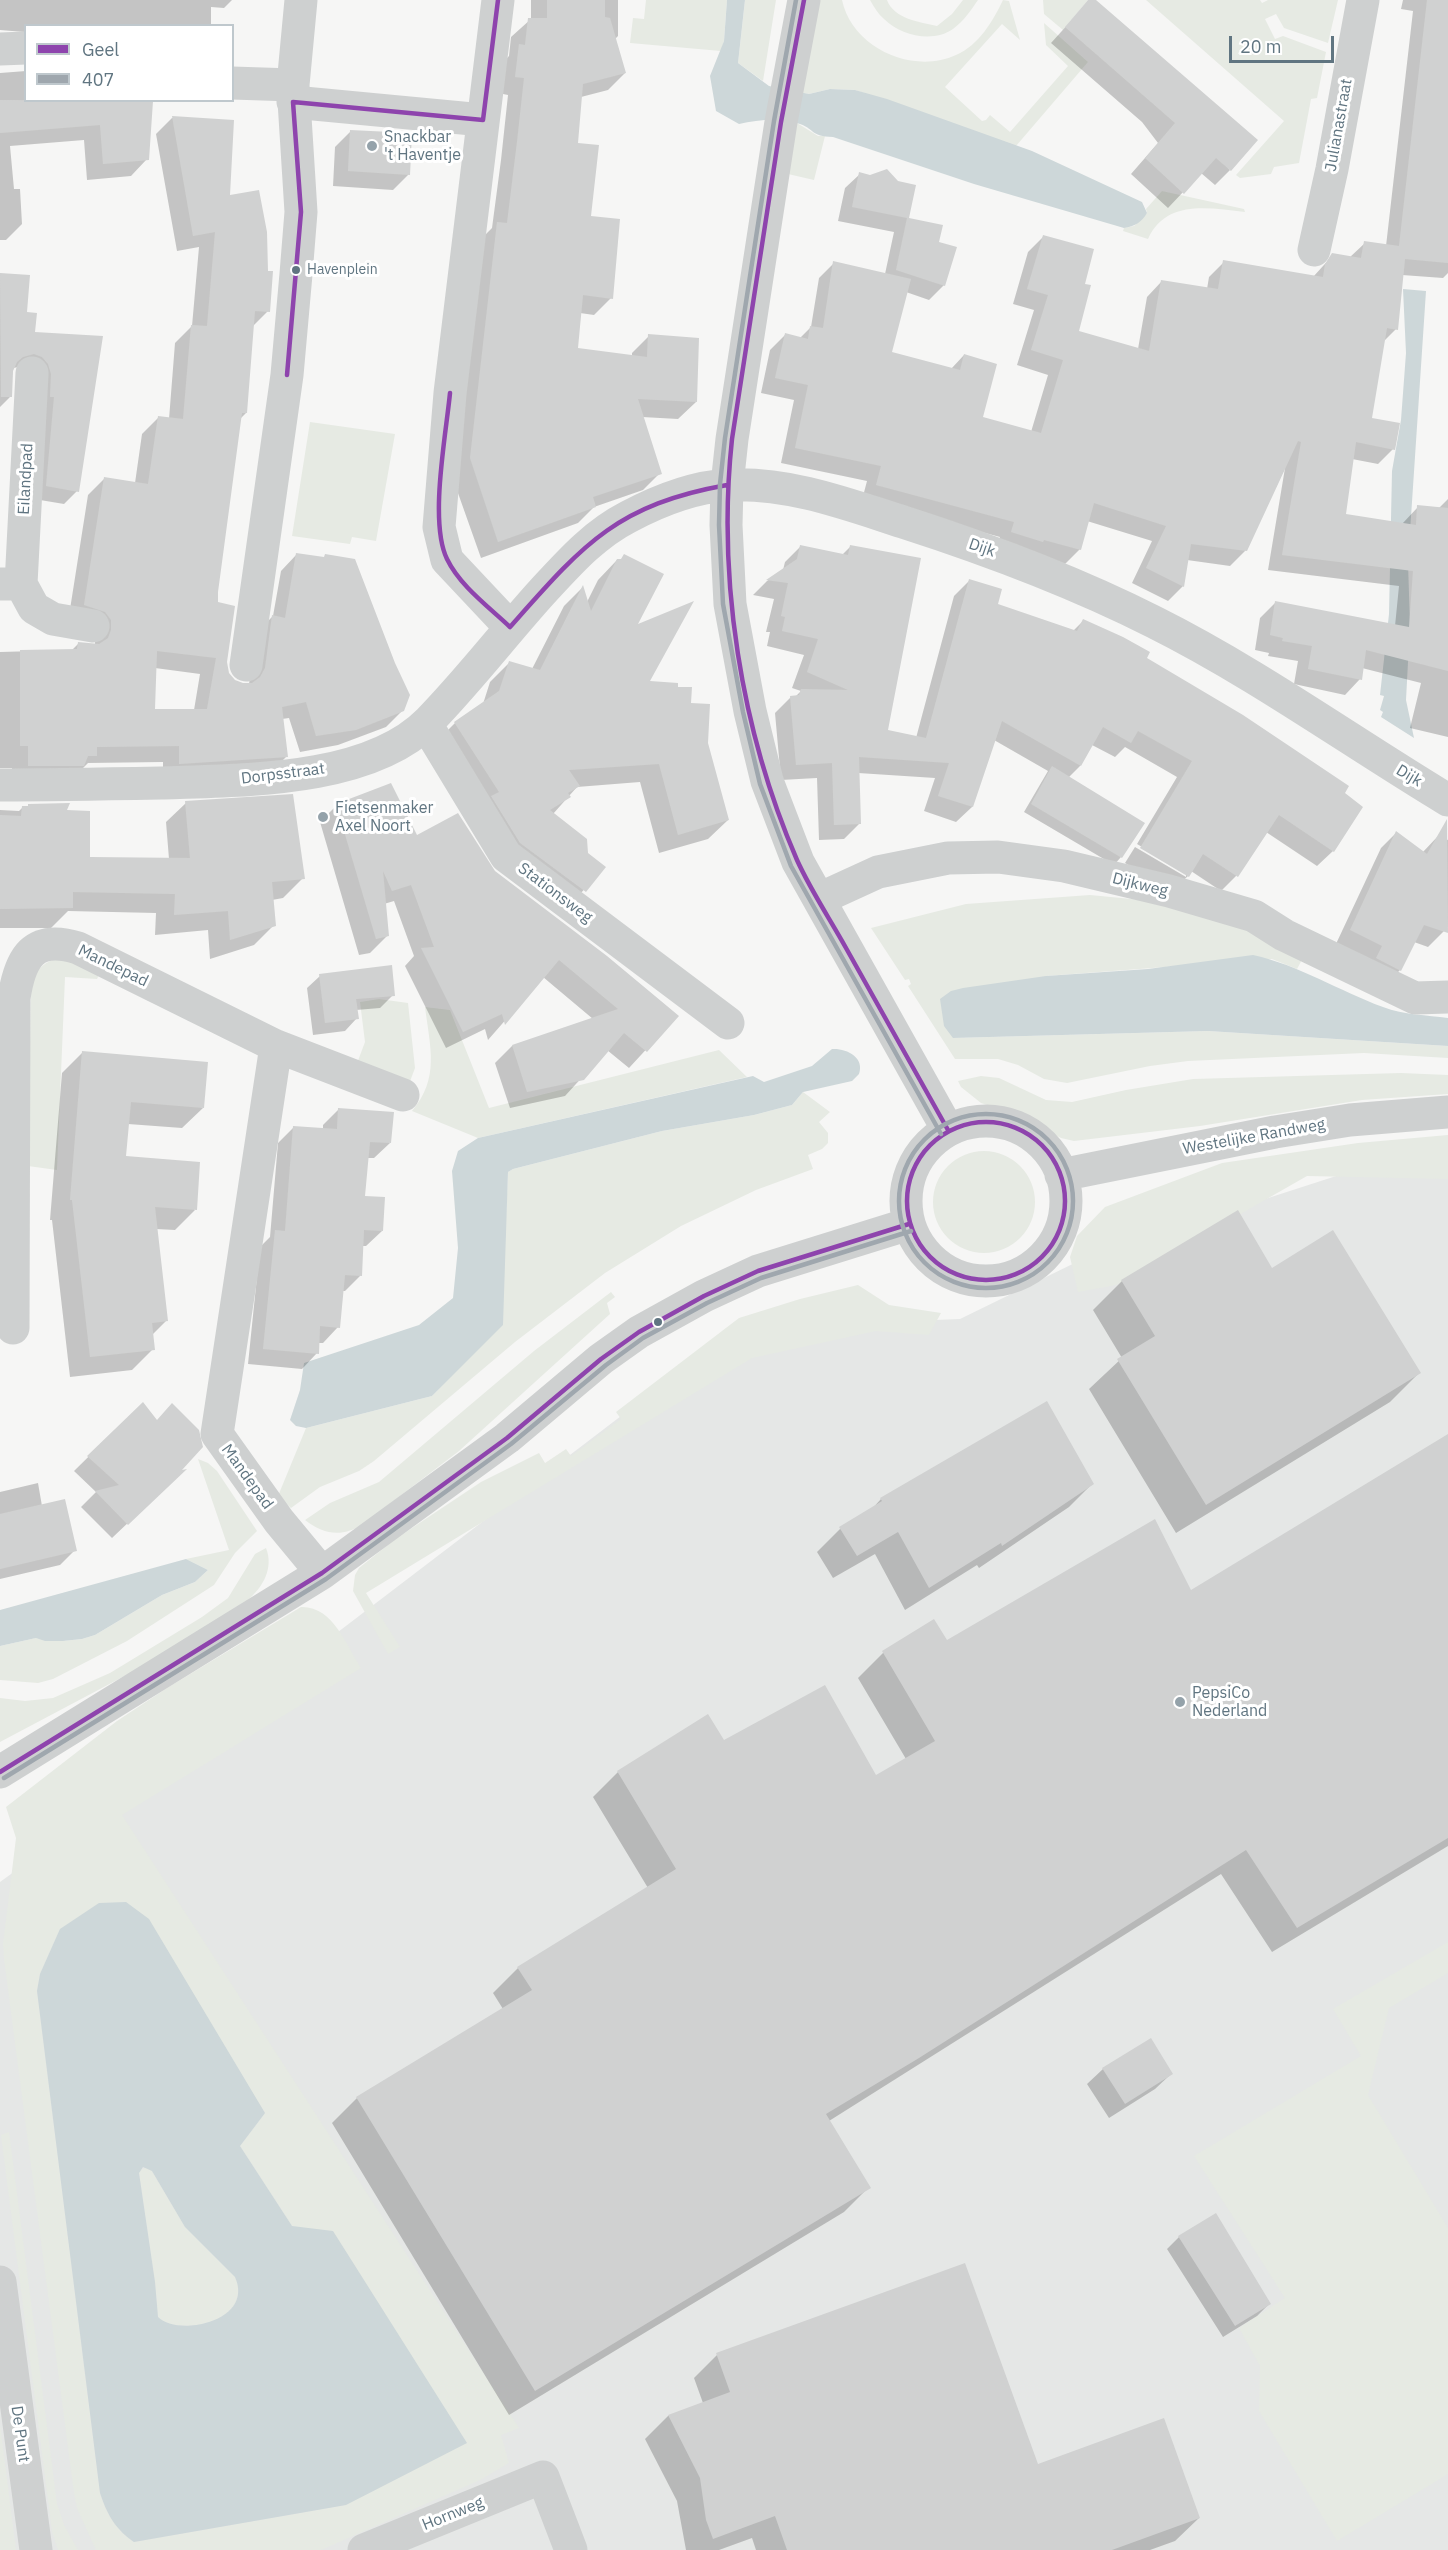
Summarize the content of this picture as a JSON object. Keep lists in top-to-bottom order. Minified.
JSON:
{"streets":{"street":["Julianastraat","Eilandpad","Dijk","Dorpsstraat","Dijkweg","Stationsweg","Mandepad","Westelijke Randweg","De Punt","Hornweg"]},"crossings":[["Dijk","Dorpsstraat"],["Dorpsstraat","Stationsweg"]],"places":["Snackbar 't Haventje","Havenplein","Fietsenmaker Axel Noort","PepsiCo Nederland"],"lines":["transit line Geel","transit line 407"],"legend":["Geel","407"],"scale_bar":"20 m"}
